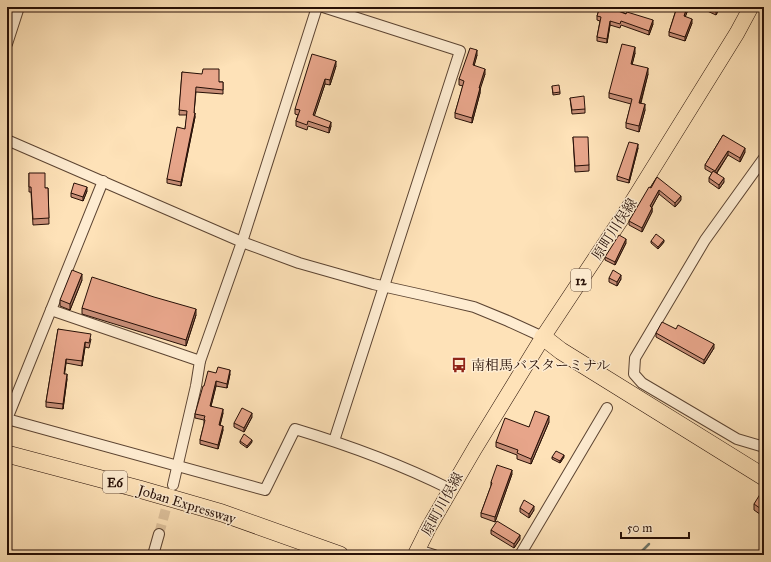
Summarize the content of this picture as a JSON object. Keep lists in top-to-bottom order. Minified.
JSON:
{"streets":{"highway":["E6","Joban Expressway"],"main road":["原町川俣線","12"]},"places":{"bus stop":["南相馬バスターミナル"]},"scale_bar":"50 m"}
